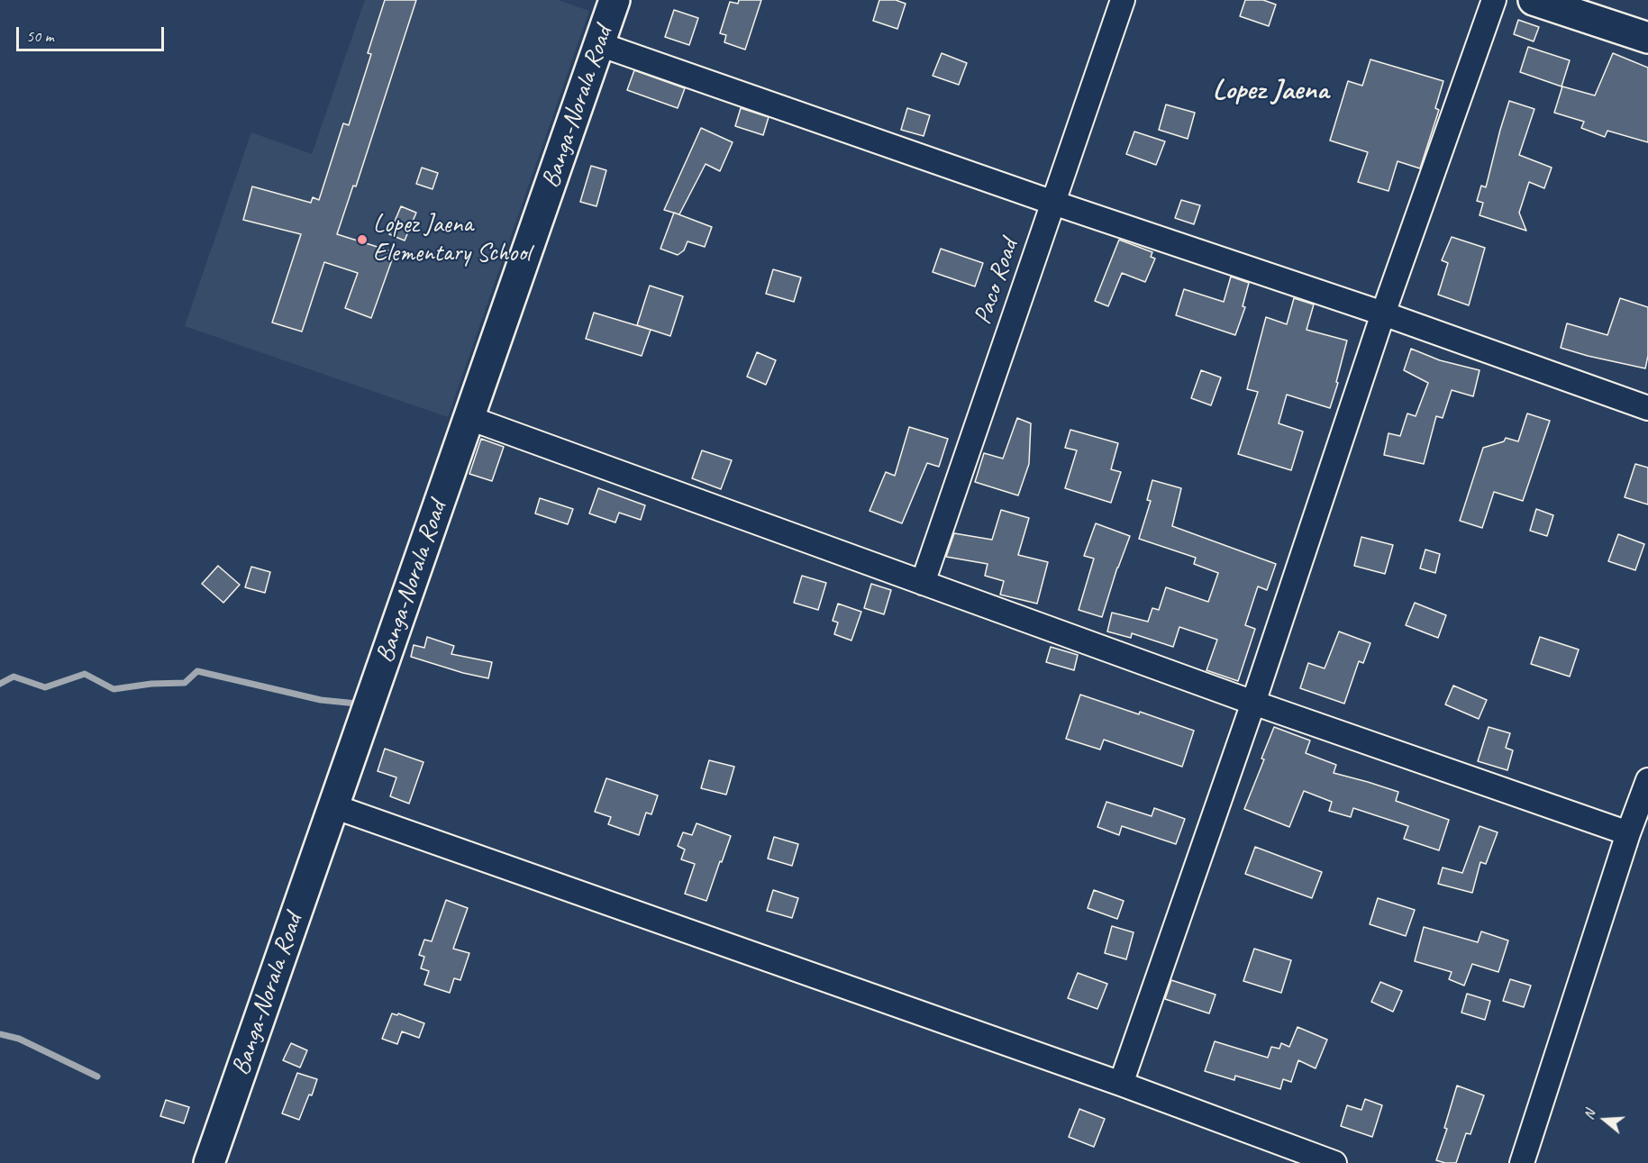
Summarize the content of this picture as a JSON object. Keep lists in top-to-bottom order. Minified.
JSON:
{"streets":{"main road":["Banga-Norala Road"],"street":["Paco Road"]},"districts":["Lopez Jaena"],"places":["Lopez Jaena Elementary School"],"scale_bar":"50 m","north":"left"}
